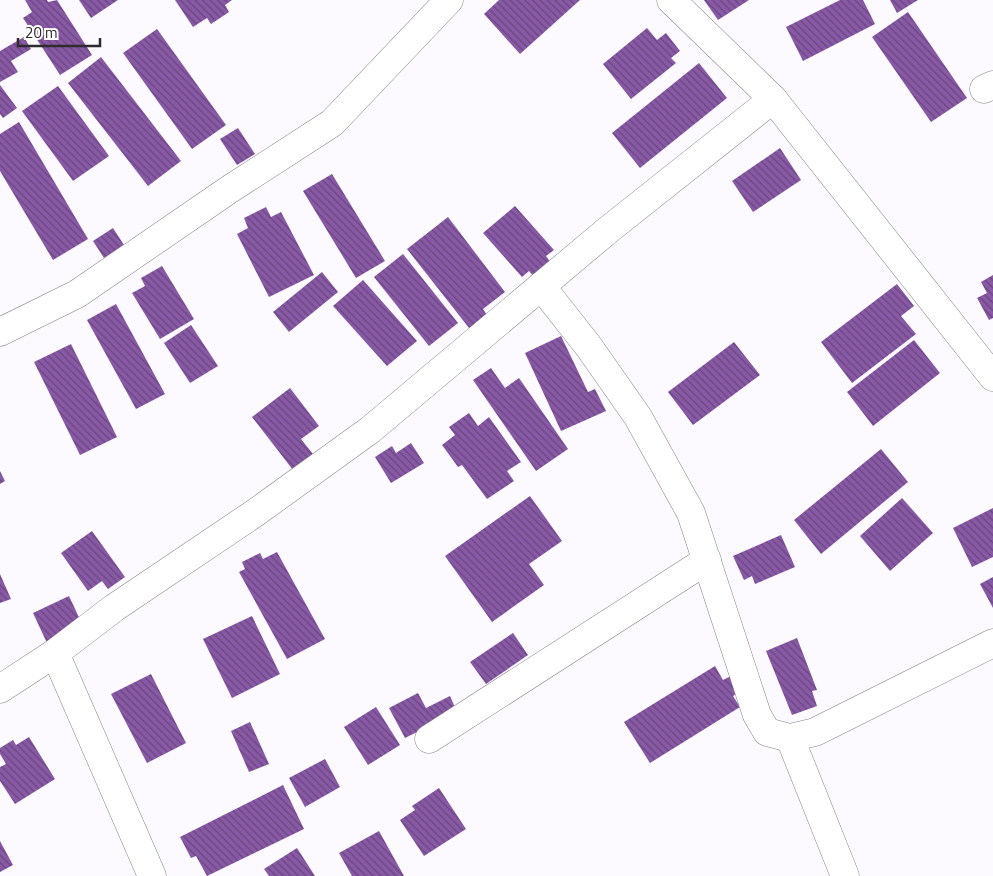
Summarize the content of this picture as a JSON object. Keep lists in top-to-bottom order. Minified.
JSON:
{"scale_bar":"20 m"}
